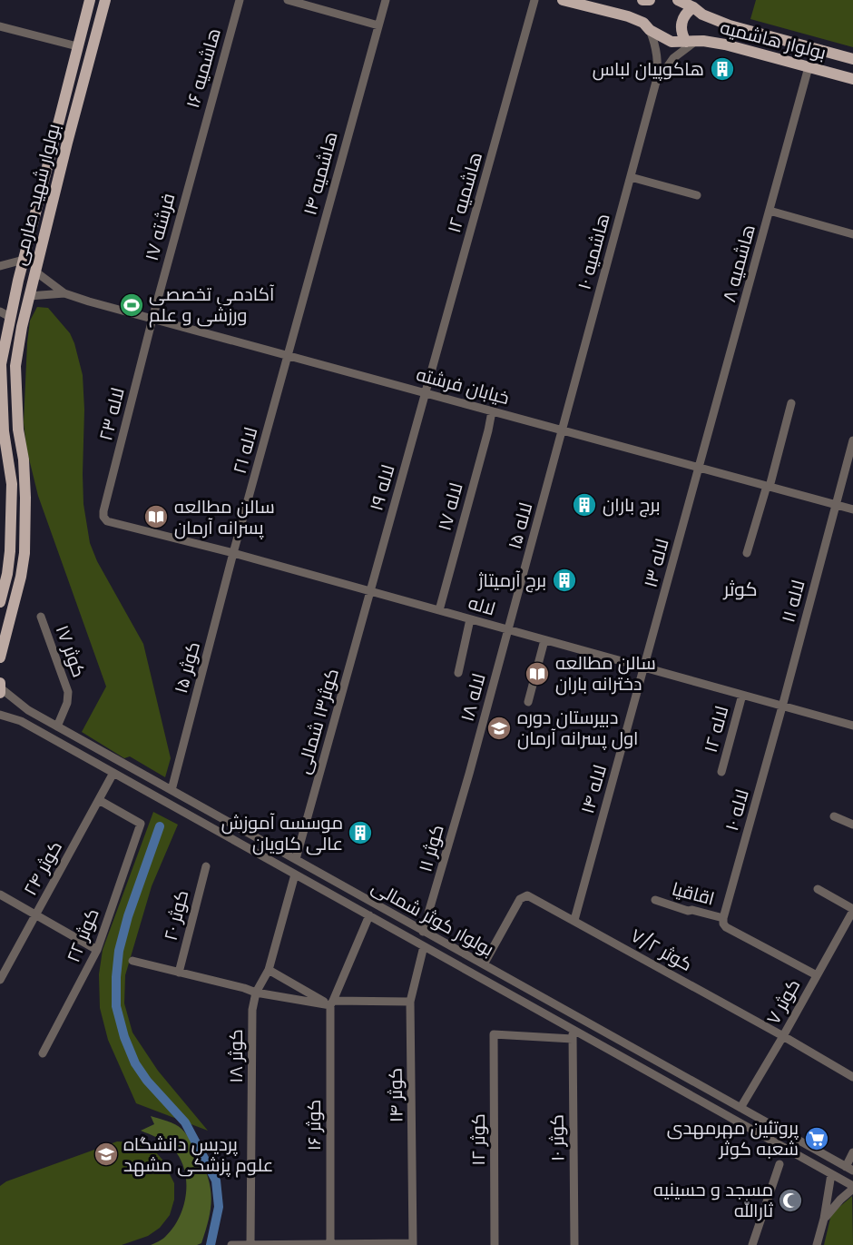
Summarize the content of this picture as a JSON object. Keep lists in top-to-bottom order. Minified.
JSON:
{"streets":{"main road":["بولوار هاشمیه","بولوار شهید صارمی"],"street":["هاشمیه ۱۶","هاشمیه ۱۴","هاشمیه ۱۲","فرشته ۱۷","هاشمیه ۱۰","هاشمیه ۸","خیابان فرشته","لاله ۲۳","لاله ۲۱","لاله ۱۹","لاله ۱۷","لاله ۱۵","لاله ۱۳","لاله ۱۱","لاله","کوثر ۱۷","کوثر ۱۵","لاله ۱۸","کوثر۱۳ شمالی","لاله ۱۲","لاله ۱۴","لاله ۱۰","کوثر ۱۱","کوثر ۲۴","اقاقیا","کوثر ۲۰","بولوار کوثر شمالی","کوثر ۲۲","کوثر ۷/۲","کوثر ۷","کوثر ۱۸","کوثر ۱۴","کوثر ۱۶","کوثر ۱۰","کوثر ۱۲"]},"crossings":[["بولوار هاشمیه","هاشمیه ۸"],["هاشمیه ۱۶","فرشته ۱۷"],["هاشمیه ۱۴","خیابان فرشته"],["هاشمیه ۱۴","لاله ۲۱"],["هاشمیه ۱۲","خیابان فرشته"],["هاشمیه ۱۲","لاله ۱۹"],["بولوار شهید صارمی","خیابان فرشته"],["فرشته ۱۷","خیابان فرشته"],["فرشته ۱۷","لاله ۲۳"],["هاشمیه ۱۰","خیابان فرشته"],["هاشمیه ۱۰","لاله ۱۵"],["هاشمیه ۸","خیابان فرشته"],["هاشمیه ۸","لاله ۱۳"],["خیابان فرشته","لاله ۲۳"],["خیابان فرشته","لاله ۲۱"],["خیابان فرشته","لاله ۱۹"],["خیابان فرشته","لاله ۱۷"],["خیابان فرشته","لاله ۱۵"],["خیابان فرشته","لاله ۱۳"],["خیابان فرشته","لاله ۱۱"],["لاله ۲۳","لاله"],["لاله ۲۱","لاله"],["لاله ۲۱","کوثر ۱۵"],["لاله ۱۹","لاله"],["لاله ۱۹","کوثر۱۳ شمالی"],["لاله ۱۷","لاله"],["لاله ۱۵","لاله"],["لاله ۱۵","لاله ۱۸"],["لاله ۱۳","لاله"],["لاله ۱۳","لاله ۱۴"],["لاله ۱۱","لاله"],["لاله ۱۱","لاله ۱۰"],["لاله","کوثر ۱۵"],["لاله","لاله ۱۸"],["لاله","کوثر۱۳ شمالی"],["لاله","لاله ۱۲"],["لاله","لاله ۱۴"],["لاله","لاله ۱۰"],["کوثر ۱۷","بولوار کوثر شمالی"],["کوثر ۱۵","بولوار کوثر شمالی"],["لاله ۱۸","کوثر ۱۱"],["کوثر۱۳ شمالی","بولوار کوثر شمالی"],["لاله ۱۴","کوثر ۷/۲"],["لاله ۱۰","اقاقیا"],["کوثر ۱۱","بولوار کوثر شمالی"],["کوثر ۲۴","بولوار کوثر شمالی"],["کوثر ۲۴","کوثر ۲۲"],["اقاقیا","کوثر ۷"],["بولوار کوثر شمالی","کوثر ۷/۲"],["بولوار کوثر شمالی","کوثر ۷"],["بولوار کوثر شمالی","کوثر ۱۸"],["بولوار کوثر شمالی","کوثر ۱۴"],["بولوار کوثر شمالی","کوثر ۱۶"],["بولوار کوثر شمالی","کوثر ۱۰"],["کوثر ۷/۲","کوثر ۷"],["کوثر ۱۰","کوثر ۱۲"]],"districts":["کوثر"],"places":{"building":["هاکوپیان لباس","برج باران","برج آرمیتاژ","موسسه آموزش عالی کاویان"],"sports":["آکادمی تخصصی ورزشی و علم"],"library":["سالن مطالعه پسرانه آرمان","سالن مطالعه دخترانه باران"],"school or university":["دبیرستان دوره اول پسرانه آرمان","پردیس دانشگاه علوم پزشکی مشهد"],"supermarket":["پروتئین مهرمهدی شعبه کوثر"],"mosque":["مسجد و حسینیه ثارالله"]}}
